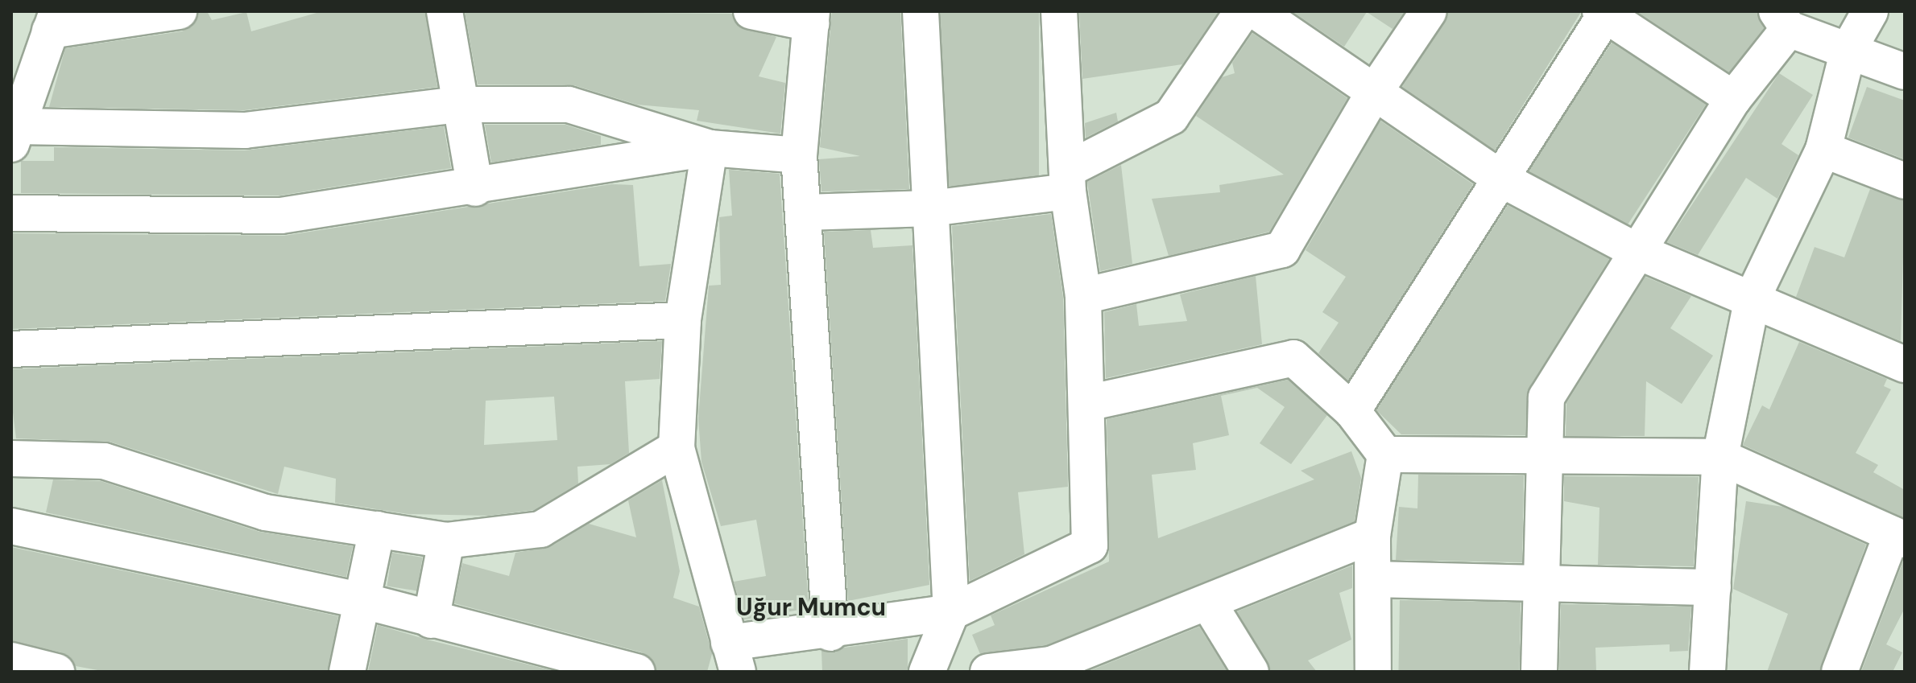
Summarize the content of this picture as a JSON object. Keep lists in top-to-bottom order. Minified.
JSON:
{"districts":["Uğur Mumcu"]}
